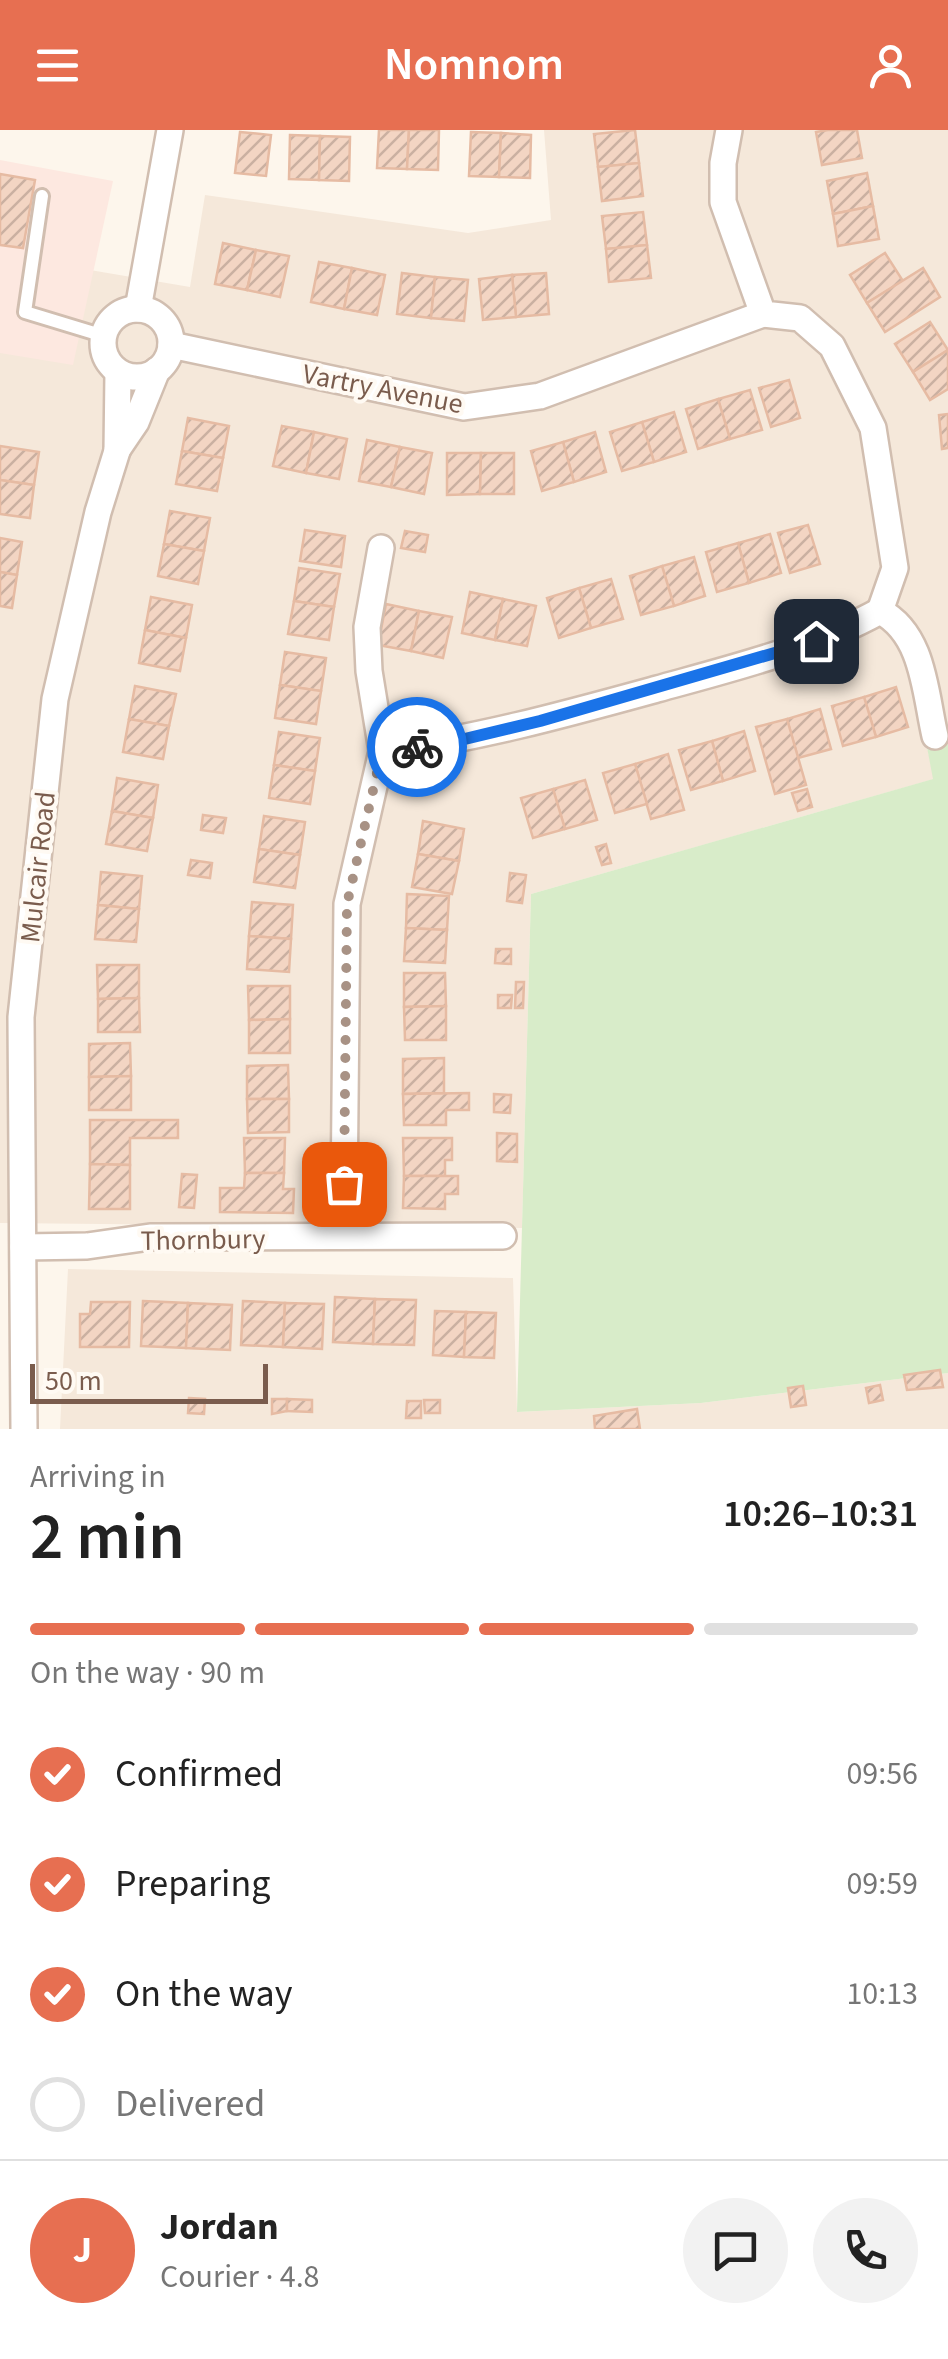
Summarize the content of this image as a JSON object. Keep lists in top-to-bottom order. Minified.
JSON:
{"streets":{"street":["Vartry Avenue","Mulcair Road","Thornbury"]},"crossings":[["Vartry Avenue","Mulcair Road"],["Mulcair Road","Thornbury"]],"scale_bar":"50 m","page":{"header":"Nomnom","scale":"50 m","heading":["2 min","Arriving in","10:26–10:31"],"panel":["Jordan","Courier · 4.8"],"bar":"On the way · 90 m","list":[["Confirmed","09:56"],["Preparing","09:59"],["On the way","10:13"],"Delivered"],"round":"J"}}
